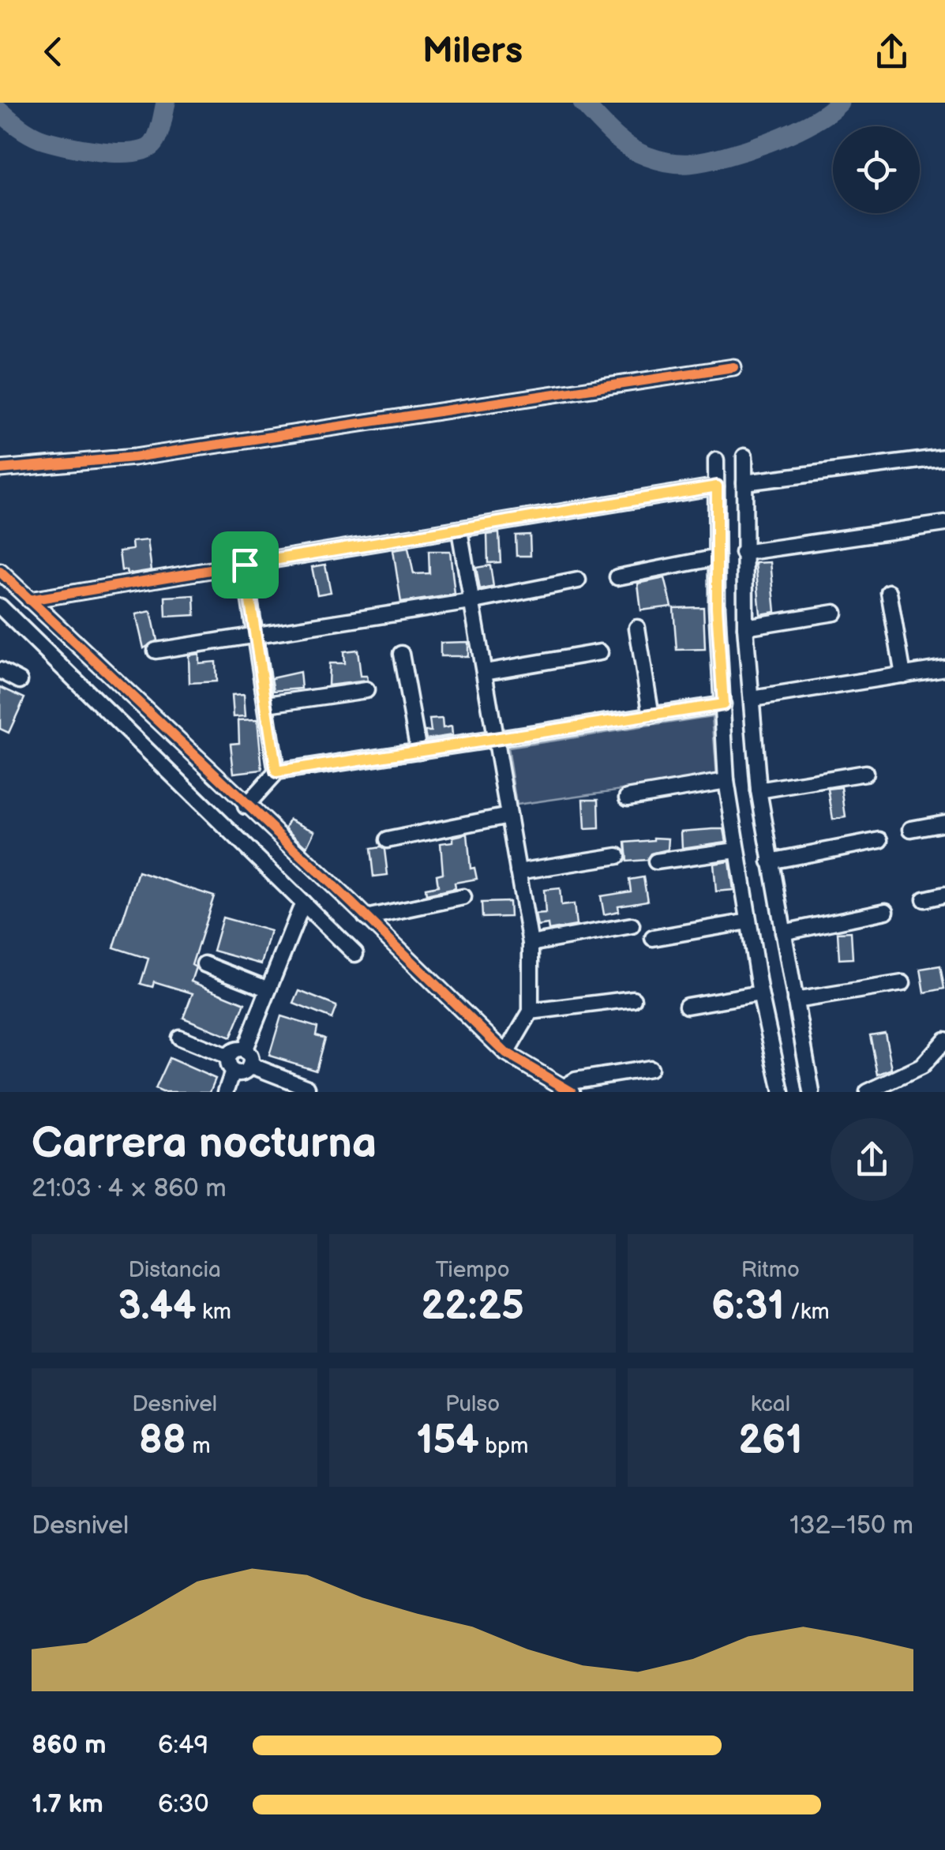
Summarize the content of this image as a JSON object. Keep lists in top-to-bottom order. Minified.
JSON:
{"page":{"header":"Milers","heading":["Carrera nocturna","21:03 · 4 × 860 m"],"stats":[["Distancia","3.44 km"],["Tiempo","22:25"],["Ritmo","6:31 /km"],["Desnivel","88 m"],["Pulso","154 bpm"],["kcal","261"]],"chart":["Desnivel","132–150 m"],"list":[{"name":"860 m","note":"6:49"},{"name":"1.7 km","note":"6:30"}]}}
